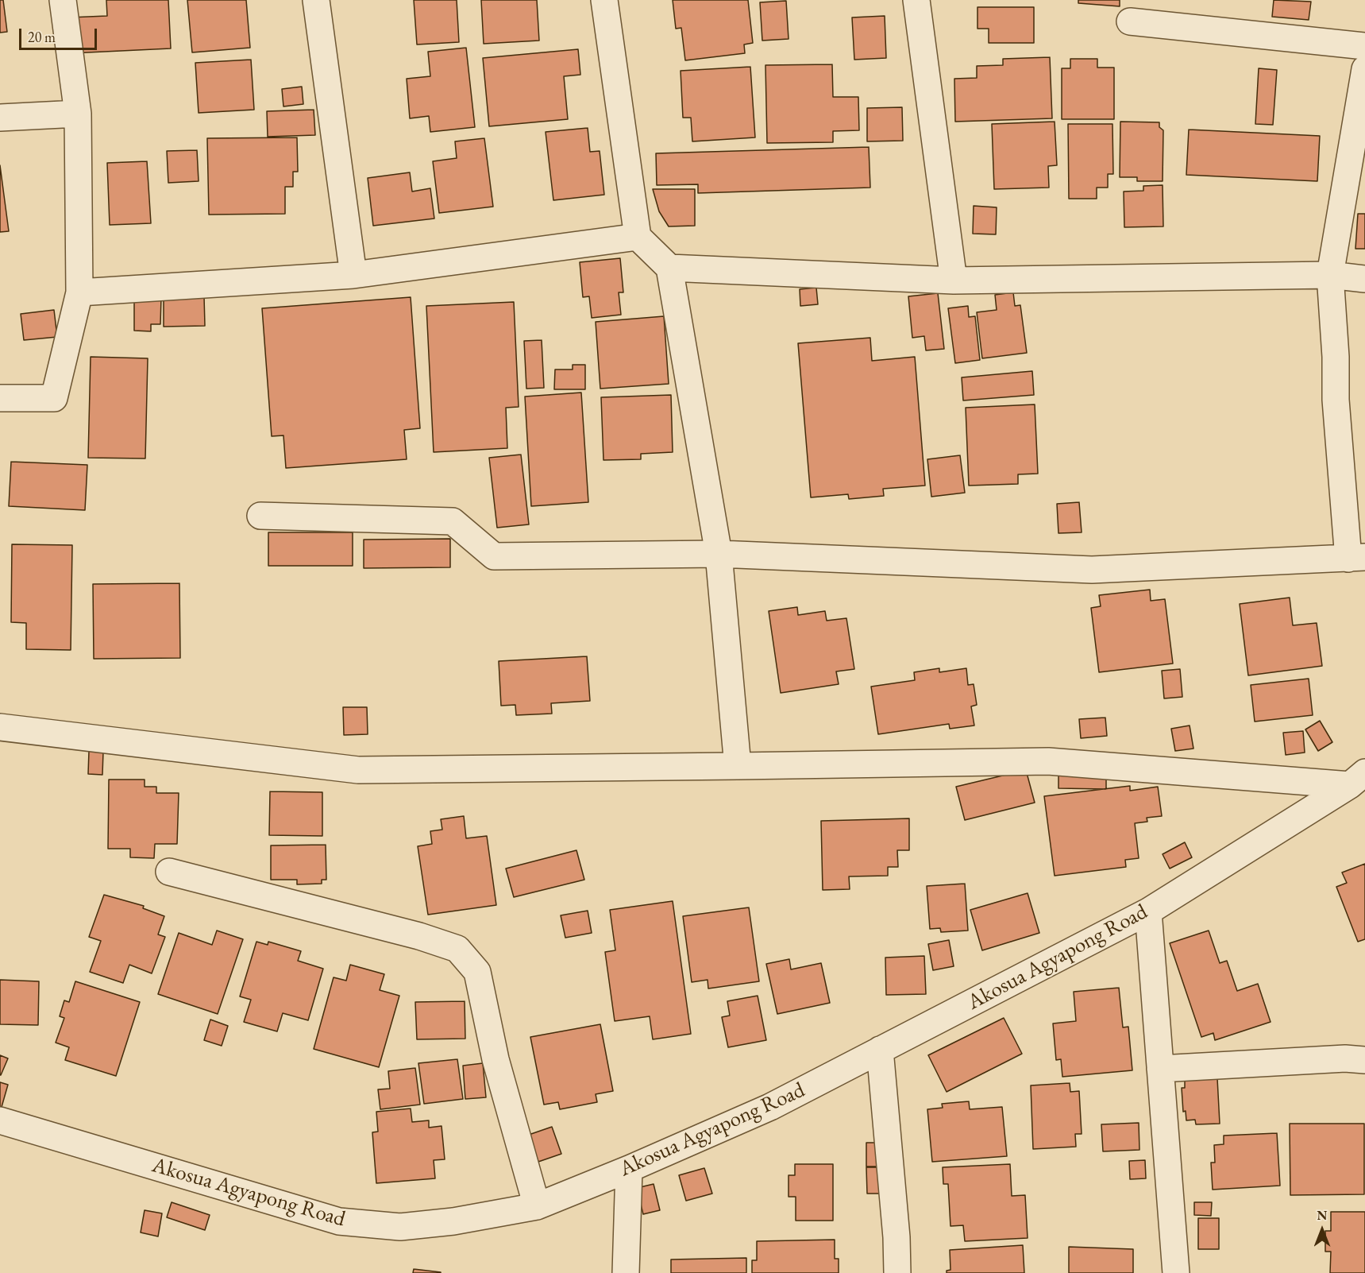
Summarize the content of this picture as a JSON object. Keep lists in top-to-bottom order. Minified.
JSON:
{"streets":{"street":["Akosua Agyapong Road"]},"scale_bar":"20 m","north":"top"}
